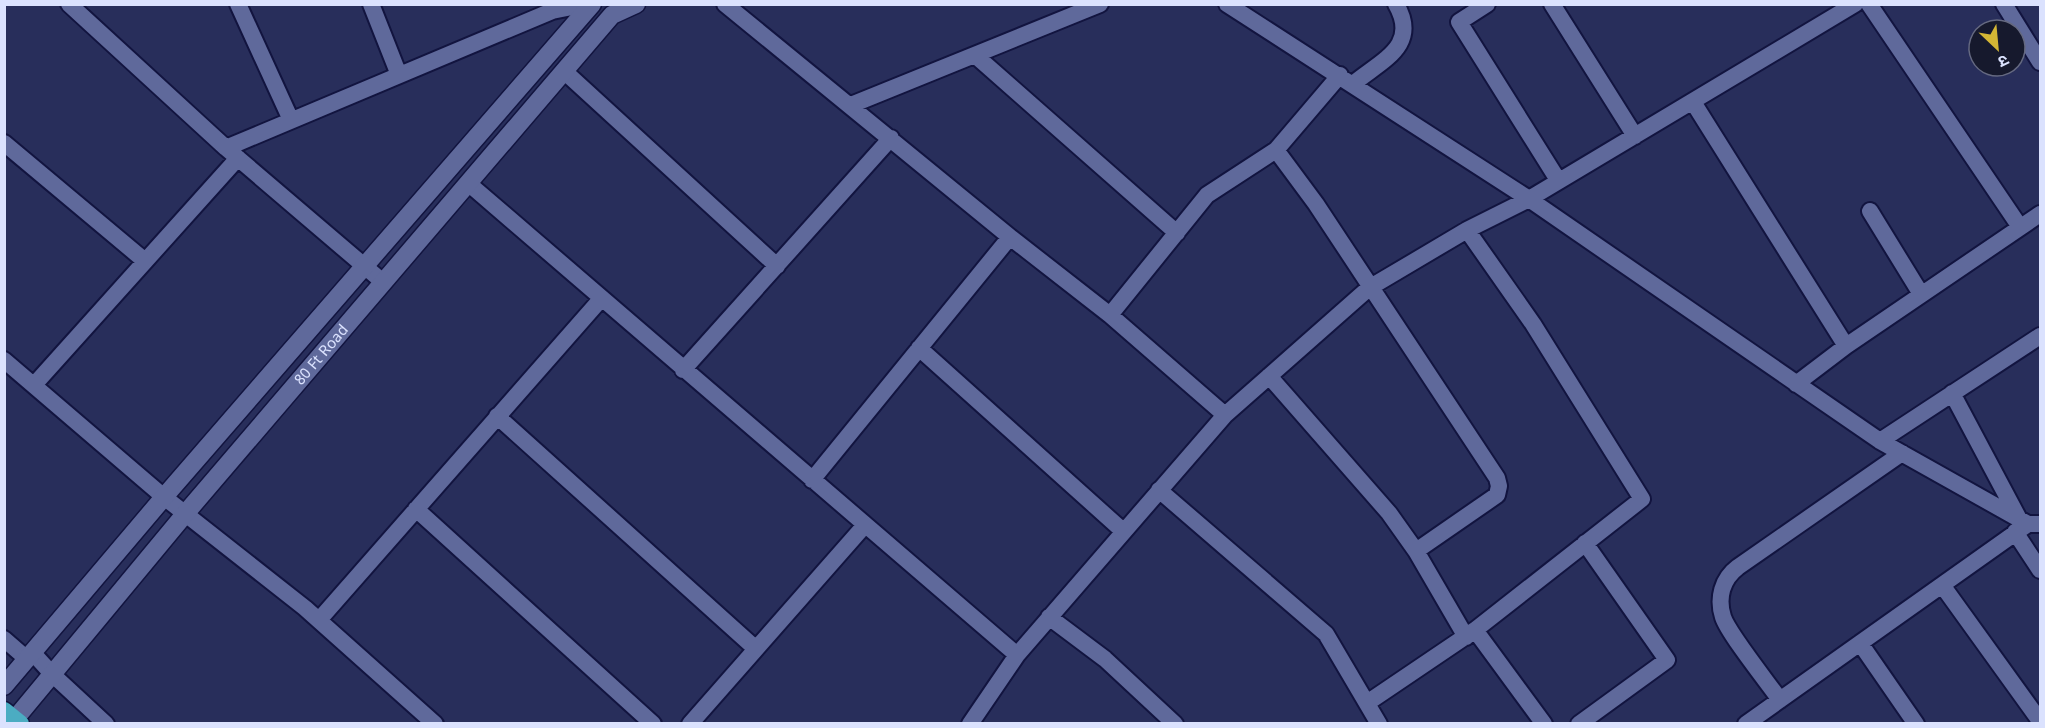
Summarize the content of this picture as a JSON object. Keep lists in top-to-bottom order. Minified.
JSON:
{"streets":{"main road":["80 Ft Road"]},"north":"bottom right"}
